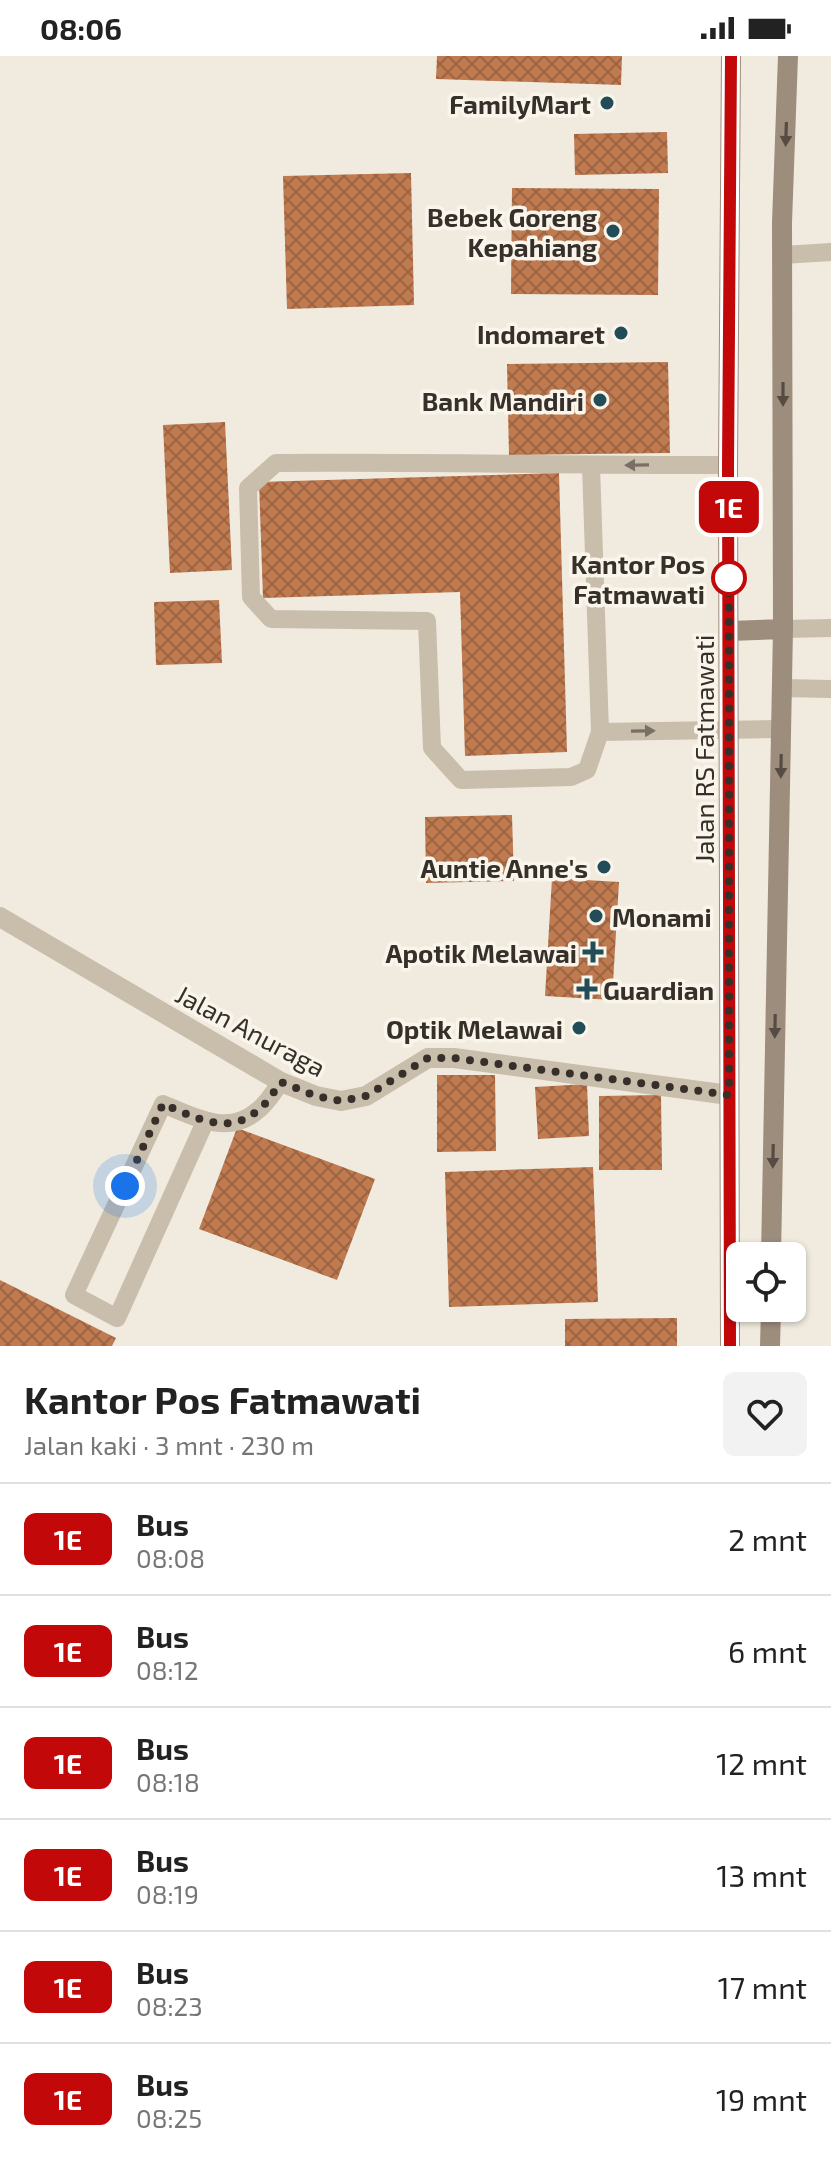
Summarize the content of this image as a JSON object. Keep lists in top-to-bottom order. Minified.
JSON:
{"streets":{"main road":["Jalan RS Fatmawati"],"street":["Jalan Anuraga"]},"crossings":[["Jalan RS Fatmawati","Jalan Anuraga"]],"places":{"other":["FamilyMart","Bebek Goreng Kepahiang","Indomaret","Bank Mandiri","Kantor Pos Fatmawati","Auntie Anne's","Monami","Optik Melawai"],"health":["Apotik Melawai","Guardian"]},"lines":["bus line 1E"],"page":{"status":"08:06","on_map":"1E","heading":["Kantor Pos Fatmawati","Jalan kaki · 3 mnt · 230 m"],"list":[{"mark":"1E","name":"Bus","note":"08:08","value":"2 mnt"},{"mark":"1E","name":"Bus","note":"08:12","value":"6 mnt"},{"mark":"1E","name":"Bus","note":"08:18","value":"12 mnt"},{"mark":"1E","name":"Bus","note":"08:19","value":"13 mnt"},{"mark":"1E","name":"Bus","note":"08:23","value":"17 mnt"},{"mark":"1E","name":"Bus","note":"08:25","value":"19 mnt"}]}}
